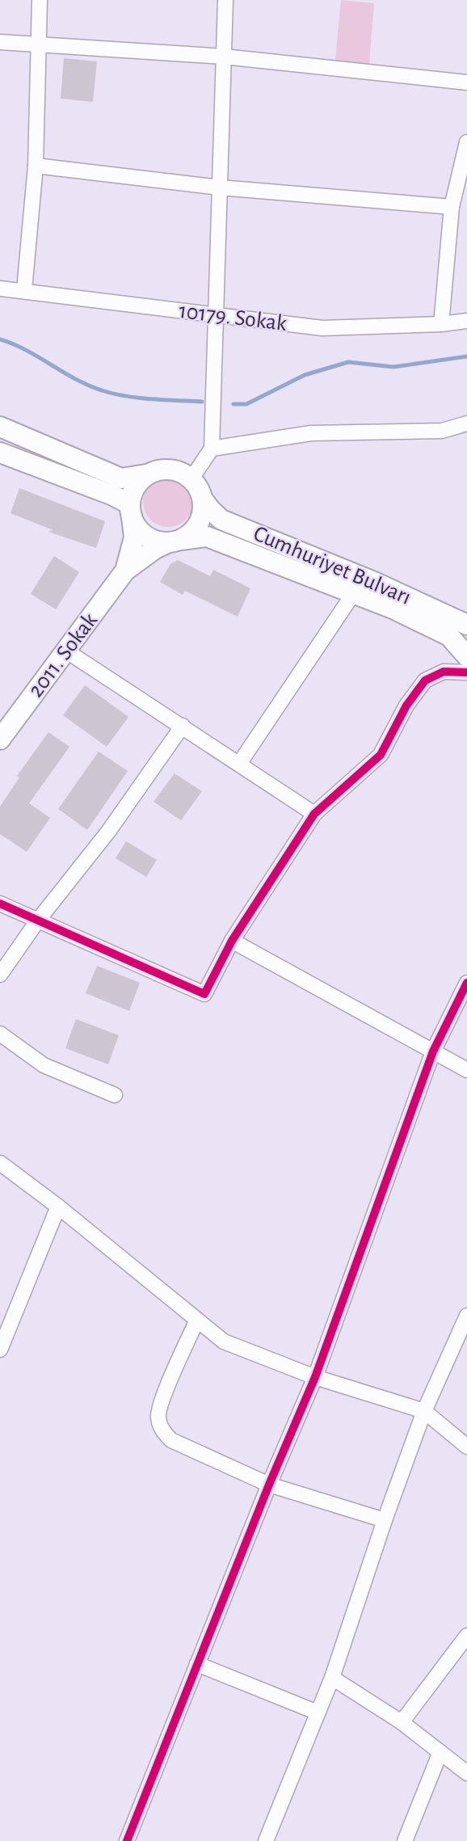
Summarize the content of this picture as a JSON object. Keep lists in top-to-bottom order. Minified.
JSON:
{"streets":{"main road":["Cumhuriyet Bulvarı","2011. Sokak"],"street":["10179. Sokak"]}}
